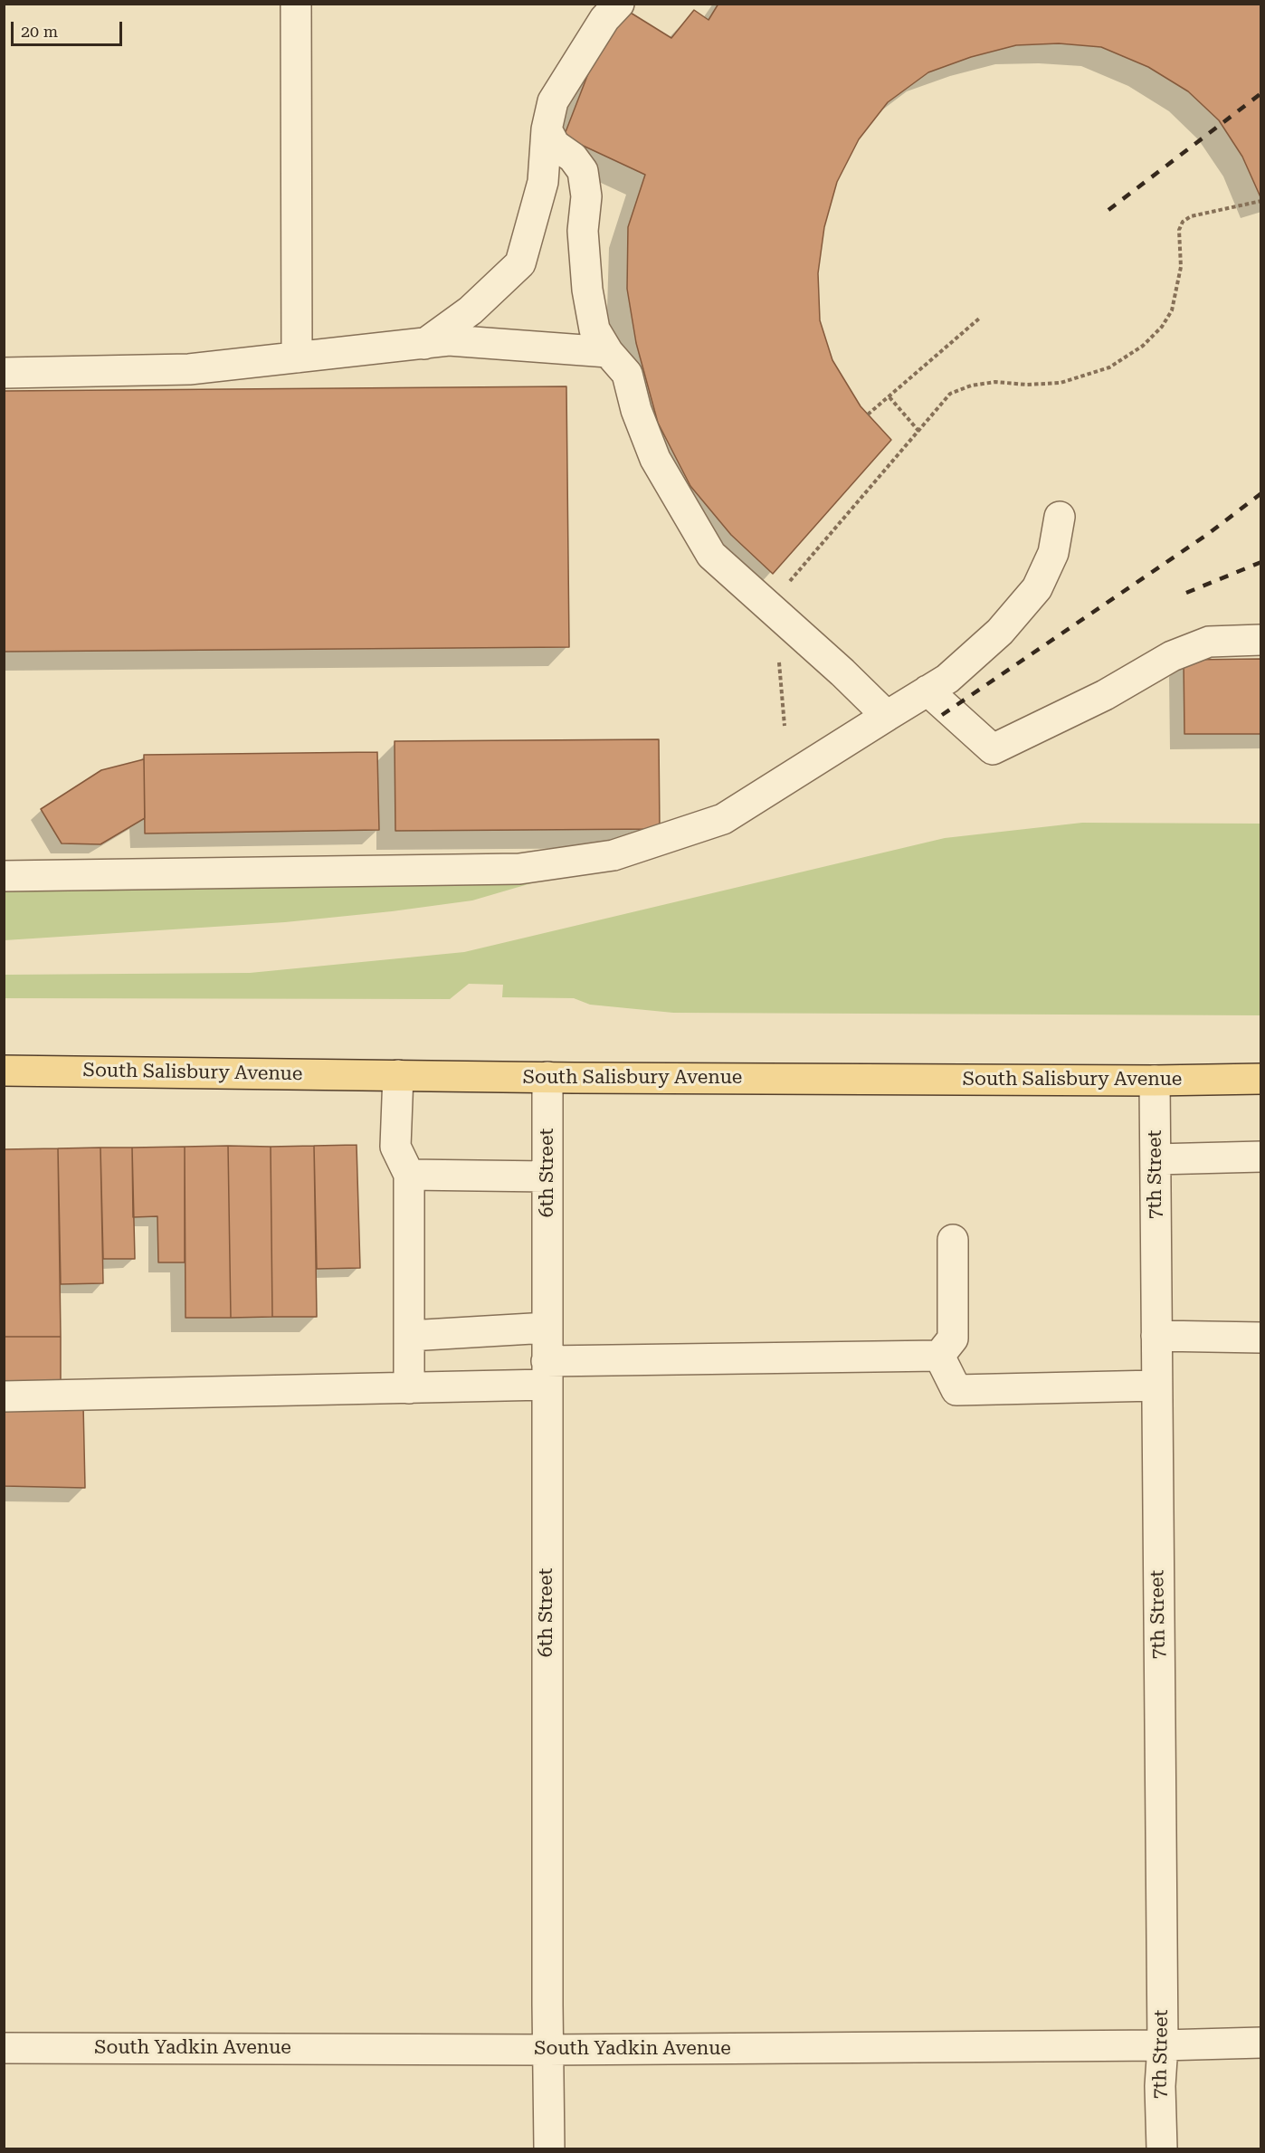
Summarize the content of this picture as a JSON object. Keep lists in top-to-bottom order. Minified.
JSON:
{"streets":{"main road":["South Salisbury Avenue"],"street":["6th Street","7th Street","South Yadkin Avenue"]},"crossings":[["South Salisbury Avenue","6th Street"],["South Salisbury Avenue","7th Street"],["6th Street","South Yadkin Avenue"],["7th Street","South Yadkin Avenue"]],"scale_bar":"20 m"}
